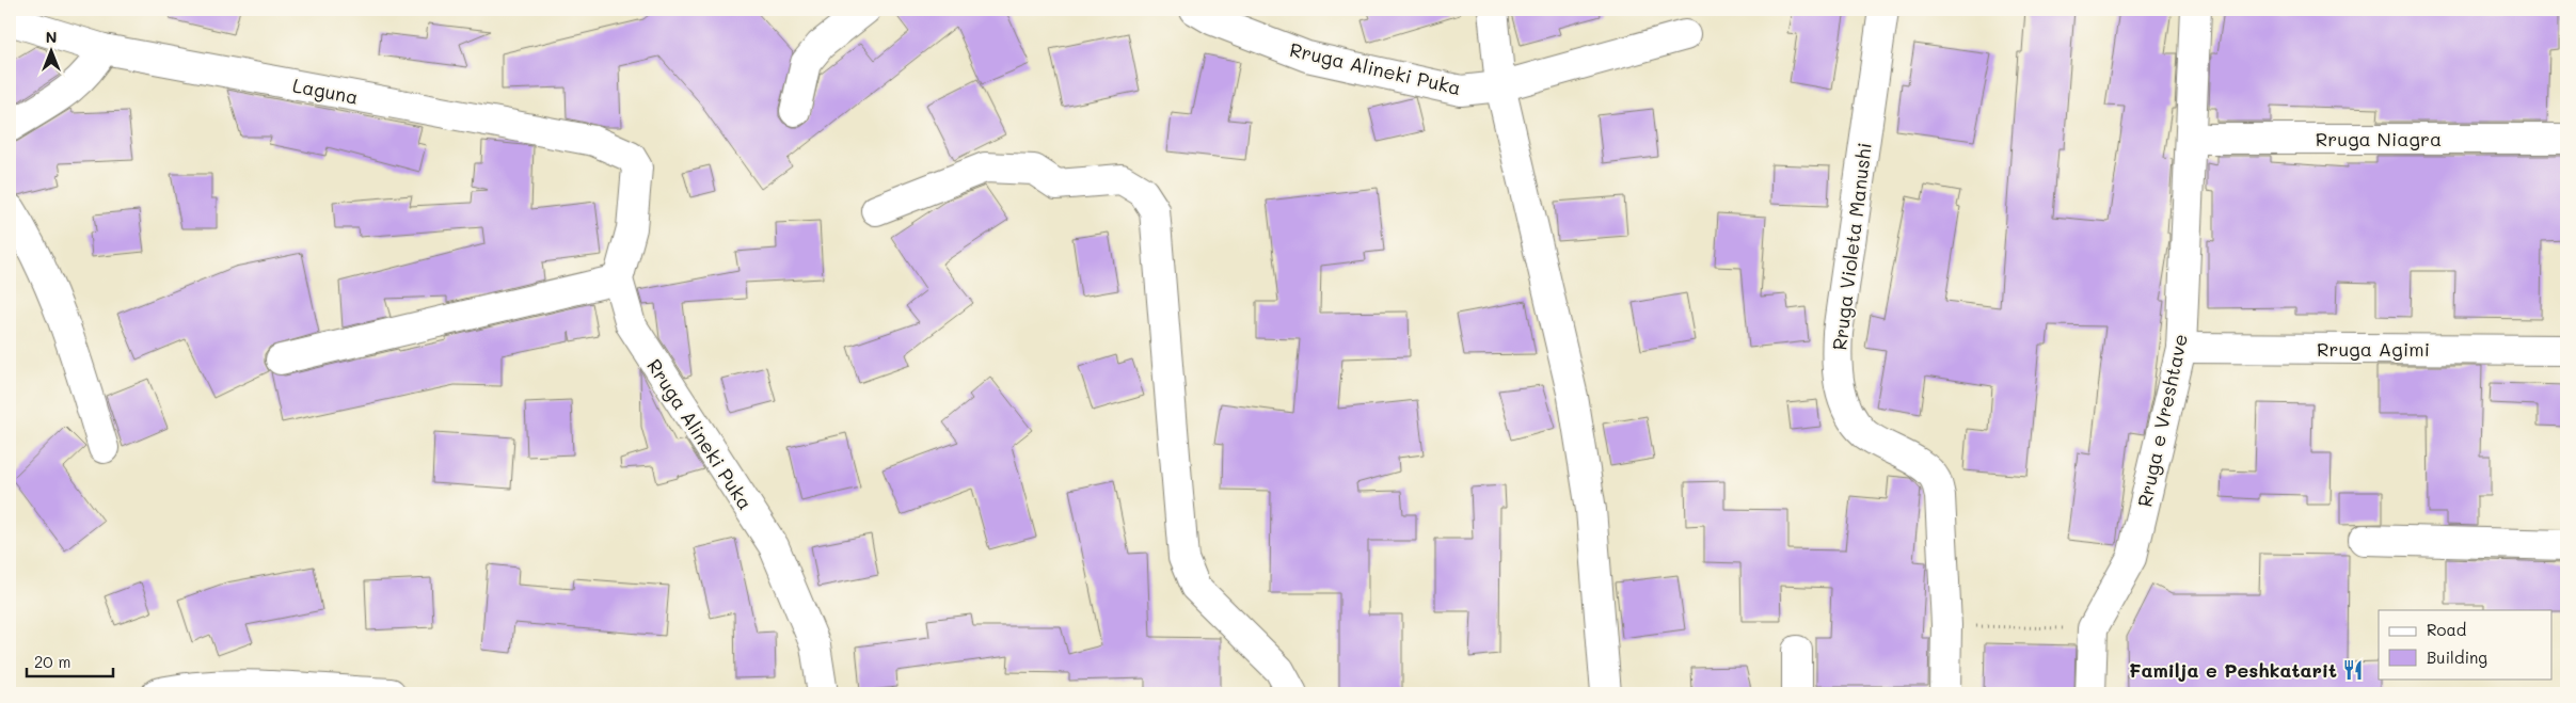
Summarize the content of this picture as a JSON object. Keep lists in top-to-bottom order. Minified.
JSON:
{"streets":{"street":["Rruga Alineki Puka","Laguna","Rruga Niagra","Rruga Violeta Manushi","Rruga Agimi","Rruga e Vreshtave"]},"crossings":[["Rruga Alineki Puka","Laguna"],["Rruga Niagra","Rruga e Vreshtave"],["Rruga Agimi","Rruga e Vreshtave"]],"places":{"restaurant":["Familja e Peshkatarit"]},"legend":["Road","Building"],"scale_bar":"20 m","north":"top"}
